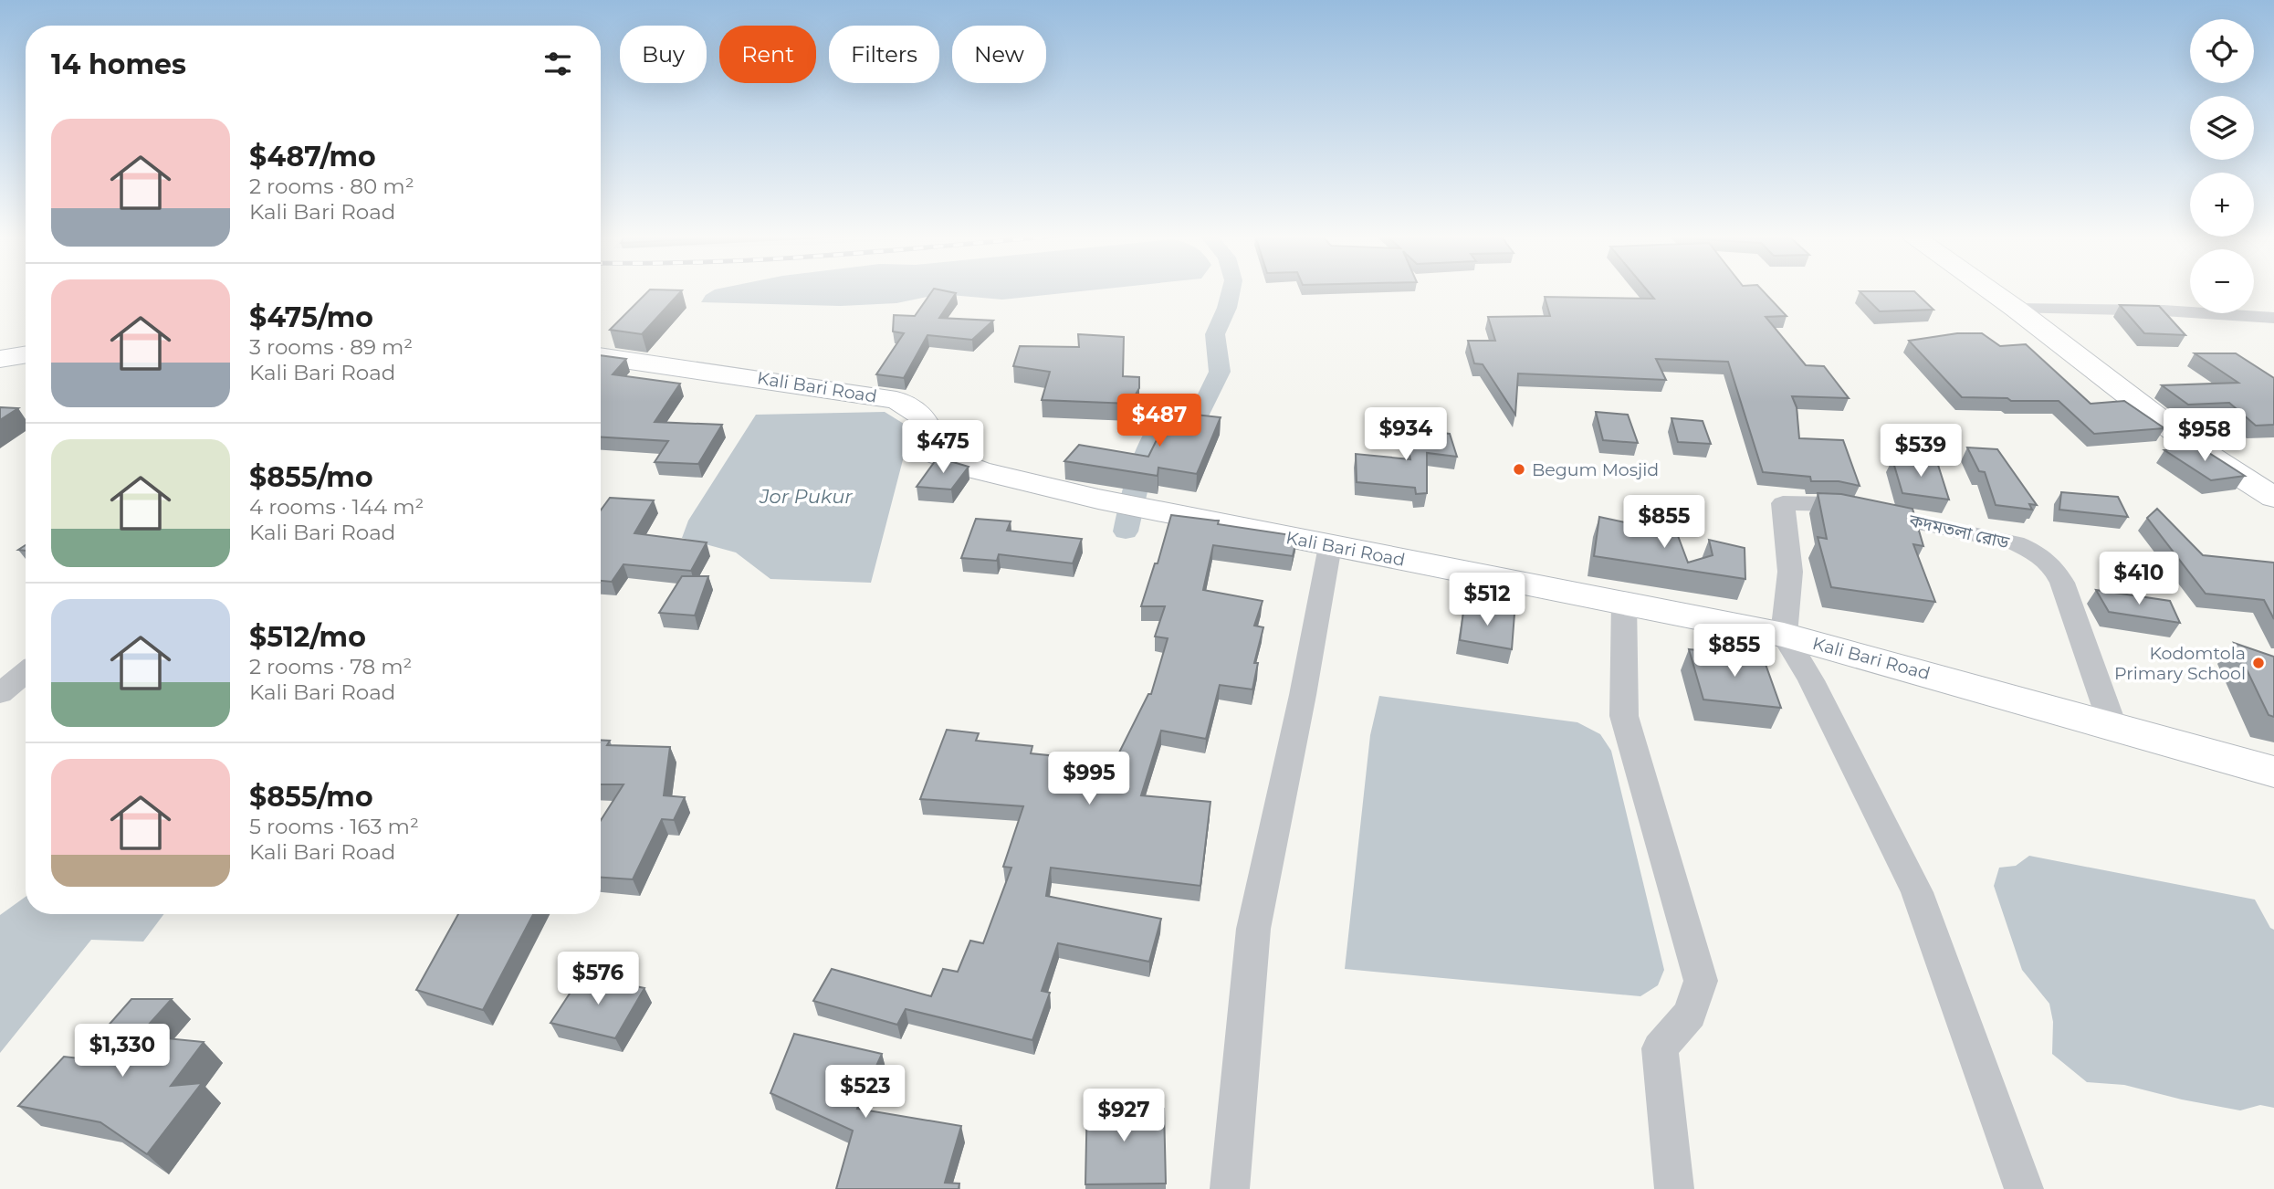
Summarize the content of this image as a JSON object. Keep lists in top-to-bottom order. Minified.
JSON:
{"streets":{"main road":["Kali Bari Road"],"street":["কদমতলা রোড"]},"crossings":[["Kali Bari Road","কদমতলা রোড"]],"water":["Jor Pukur"],"places":["Begum Mosjid","Kodomtola Primary School"],"page":{"map_buttons":["+","−"],"chip":["Buy","Rent","Filters","New"],"heading":"14 homes","list":[{"name":"$487/mo","note":"2 rooms · 80 m² · Kali Bari Road"},{"name":"$475/mo","note":"3 rooms · 89 m² · Kali Bari Road"},{"name":"$855/mo","note":"4 rooms · 144 m² · Kali Bari Road"},{"name":"$512/mo","note":"2 rooms · 78 m² · Kali Bari Road"},{"name":"$855/mo","note":"5 rooms · 163 m² · Kali Bari Road"}],"price":["$487","$934","$958","$475","$539","$855","$410","$512","$855","$995","$576","$1,330","$523","$927"]}}
